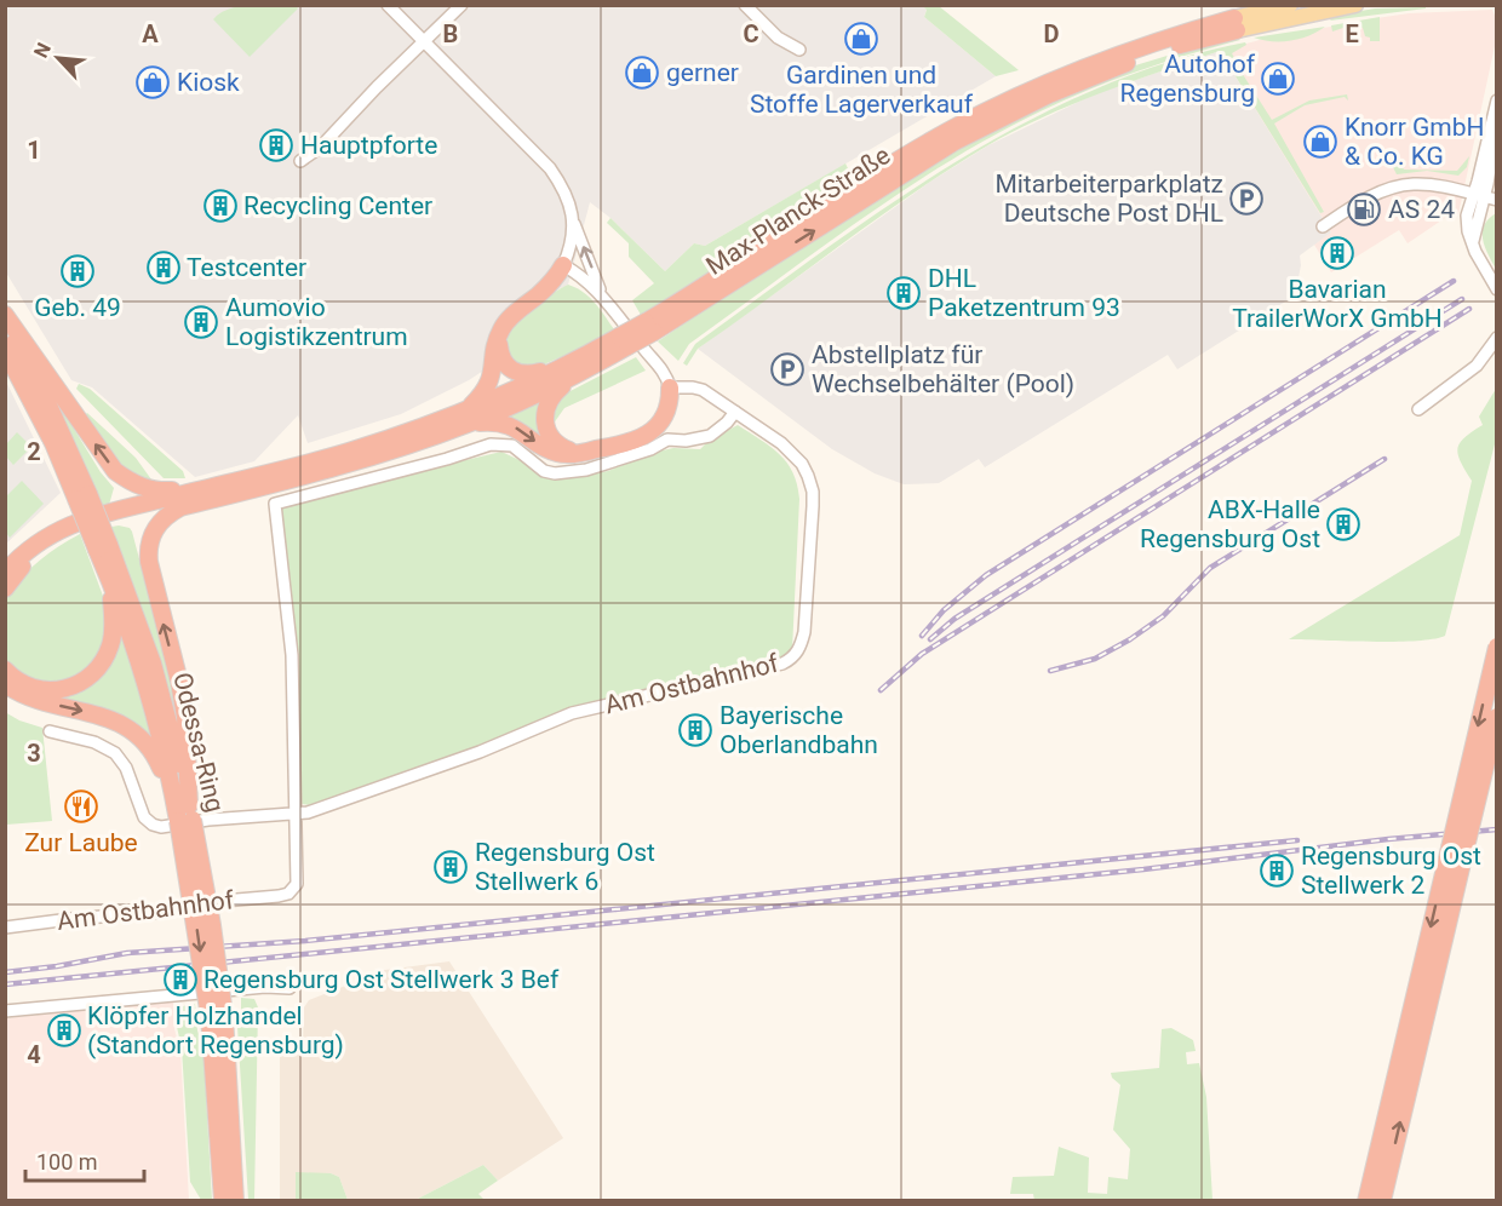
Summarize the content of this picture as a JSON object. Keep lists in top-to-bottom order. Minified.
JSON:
{"streets":{"highway":["Max-Planck-Straße","Odessa-Ring"],"street":["Am Ostbahnhof"]},"places":{"shop":["Gardinen und Stoffe Lagerverkauf","gerner","Autohof Regensburg","Kiosk","Knorr GmbH & Co. KG"],"building":["Hauptpforte","Recycling Center","Bavarian TrailerWorX GmbH","Testcenter","Geb. 49","DHL Paketzentrum 93","Aumovio Logistikzentrum","ABX-Halle Regensburg Ost","Bayerische Oberlandbahn","Regensburg Ost Stellwerk 6","Regensburg Ost Stellwerk 2","Regensburg Ost Stellwerk 3 Bef","Klöpfer Holzhandel (Standort Regensburg)"],"parking":["Mitarbeiterparkplatz Deutsche Post DHL","Abstellplatz für Wechselbehälter (Pool)"],"fuel station":["AS 24"],"restaurant":["Zur Laube"]},"scale_bar":"100 m","north":"top left","grid":{"columns":["A","B","C","D","E"],"rows":["1","2","3","4"]}}
